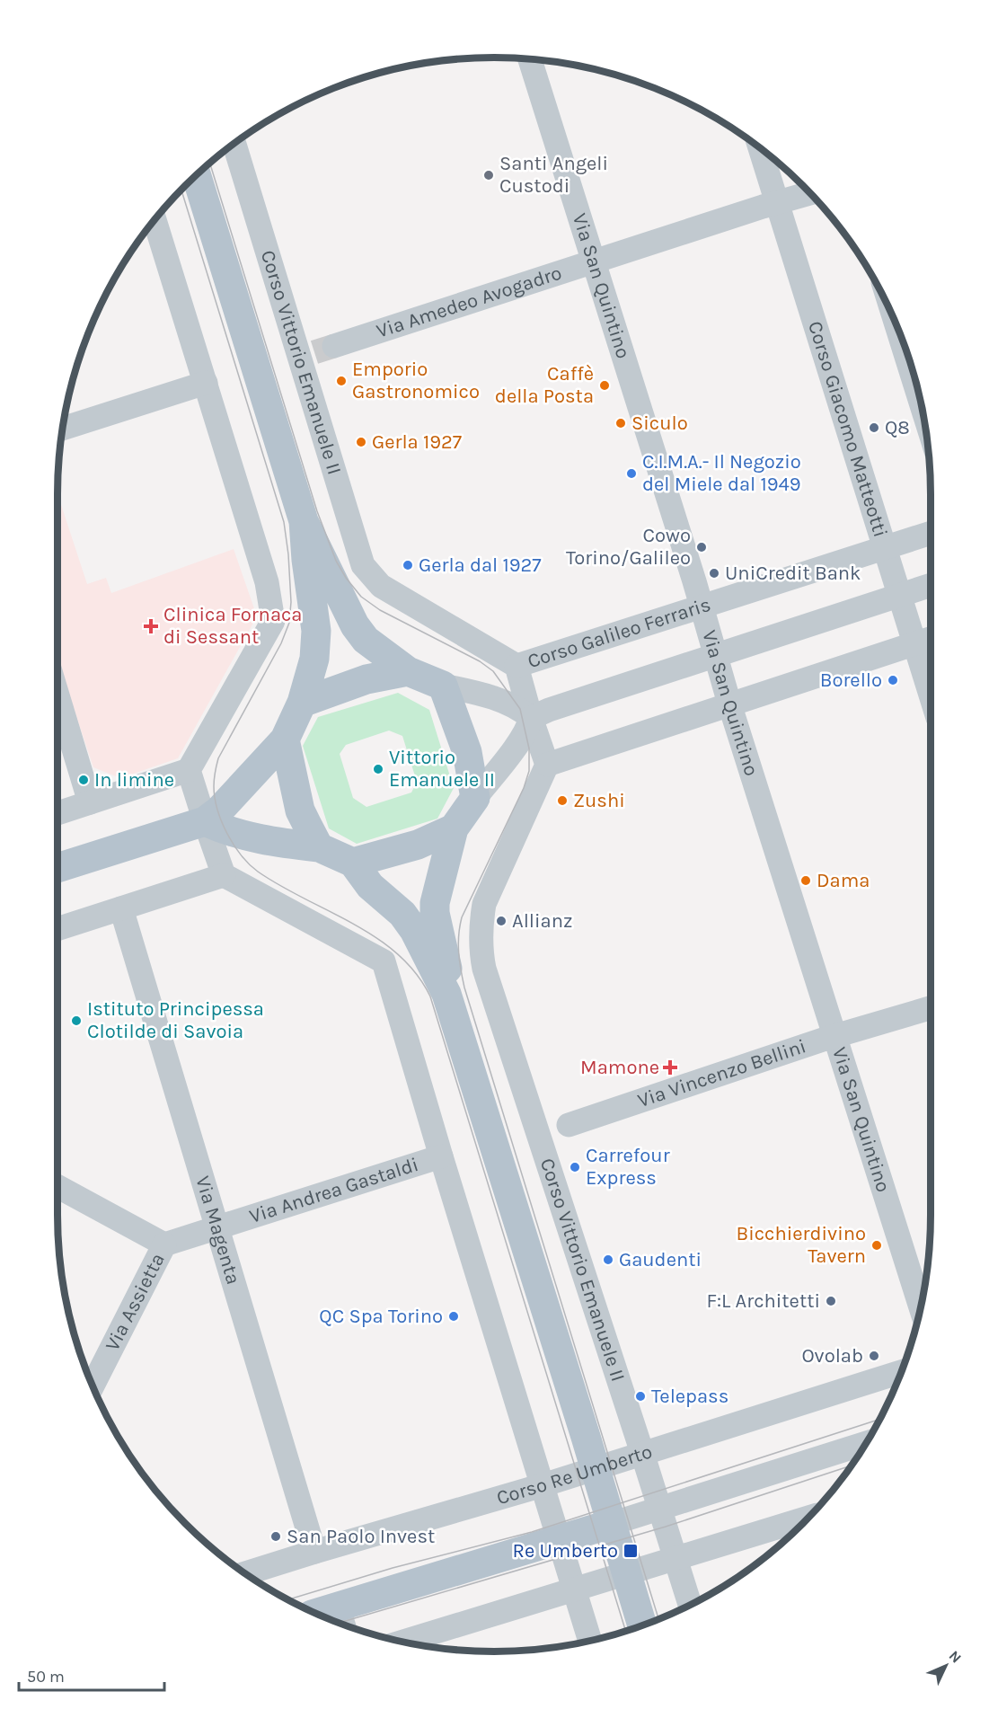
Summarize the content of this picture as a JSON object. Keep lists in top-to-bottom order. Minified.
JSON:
{"streets":{"street":["Via San Quintino","Via Amedeo Avogadro","Corso Vittorio Emanuele II","Corso Giacomo Matteotti","Corso Galileo Ferraris","Via Vincenzo Bellini","Via Andrea Gastaldi","Via Magenta","Via Assietta","Corso Re Umberto"]},"crossings":[["Via San Quintino","Via Amedeo Avogadro"],["Via San Quintino","Corso Galileo Ferraris"],["Via San Quintino","Via Vincenzo Bellini"],["Via Amedeo Avogadro","Corso Vittorio Emanuele II"],["Via Amedeo Avogadro","Corso Giacomo Matteotti"],["Corso Vittorio Emanuele II","Corso Galileo Ferraris"],["Corso Vittorio Emanuele II","Via Vincenzo Bellini"],["Corso Vittorio Emanuele II","Corso Re Umberto"],["Corso Giacomo Matteotti","Corso Galileo Ferraris"],["Via Andrea Gastaldi","Via Magenta"],["Via Andrea Gastaldi","Via Assietta"],["Via Magenta","Corso Re Umberto"]],"places":{"other":["Santi Angeli Custodi","Emporio Gastronomico","Caffè della Posta","Siculo","Q8","Gerla 1927","C.I.M.A.- Il Negozio del Miele dal 1949","Cowo Torino/Galileo","Gerla dal 1927","UniCredit Bank","Borello","Vittorio Emanuele II","In limine","Zushi","Dama","Allianz","Istituto Principessa Clotilde di Savoia","Carrefour Express","Bicchierdivino Tavern","Gaudenti","F:L Architetti","QC Spa Torino","Ovolab","Telepass","San Paolo Invest"],"health":["Clinica Fornaca di Sessant","Mamone"],"transit":["Re Umberto"]},"scale_bar":"50 m","north":"top right"}
